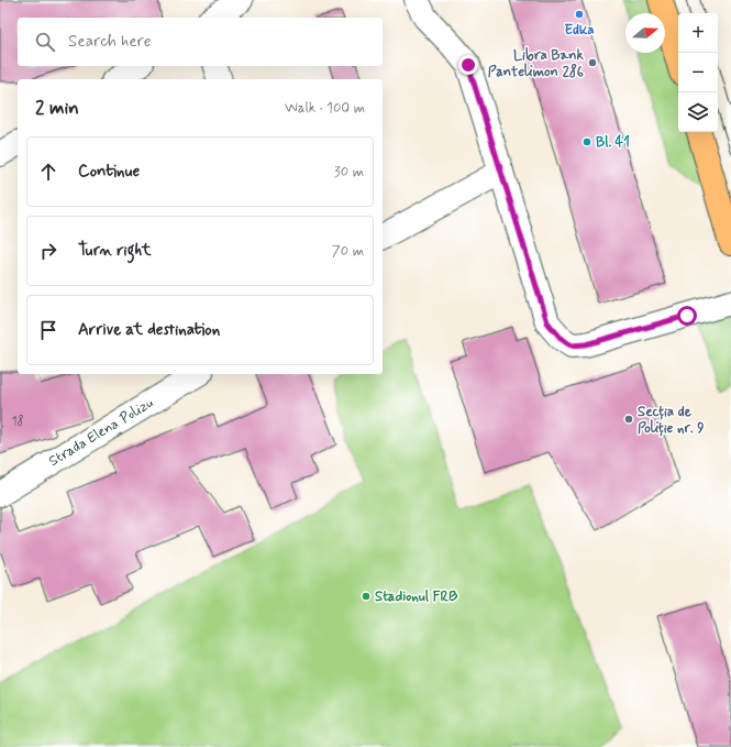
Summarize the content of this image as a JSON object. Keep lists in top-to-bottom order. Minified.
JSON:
{"streets":{"street":["Strada Elena Polizu"]},"places":["Edka","Libra Bank Pantelimon 286","Bl. 41","Secția de Poliție nr. 9","Stadionul FRB"],"house_numbers":["18"],"north":"right","page":{"map_buttons":["+","−"],"search":"Search here","heading":["2 min","Walk · 100 m"],"list":[["Continue","30 m"],["Turn right","70 m"],"Arrive at destination"]}}
